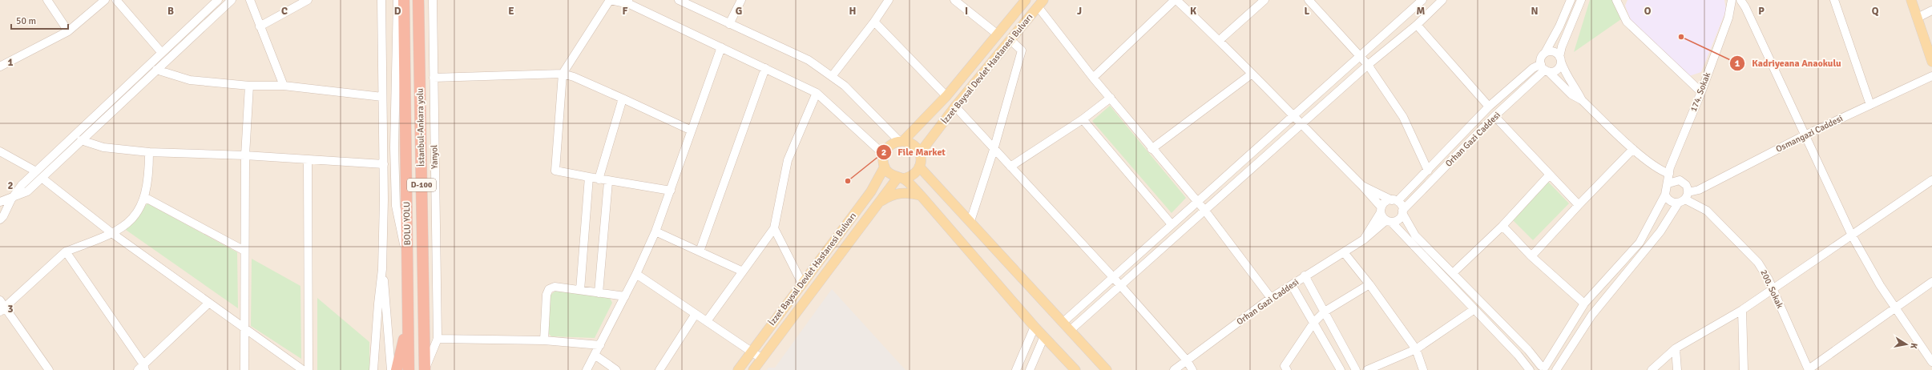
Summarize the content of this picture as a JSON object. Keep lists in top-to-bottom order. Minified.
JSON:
{"streets":{"highway":["İstanbul-Ankara yolu","D-100","BOLU YOLU"],"main road":["İzzet Baysal Devlet Hastanesi Bulvarı"],"street":["174. Sokak","Osmangazi Caddesi","Orhan Gazi Caddesi","Yanyol","200. Sokak"]},"crossings":[["174. Sokak","Osmangazi Caddesi"],["174. Sokak","200. Sokak"],["İstanbul-Ankara yolu","Yanyol"],["Osmangazi Caddesi","200. Sokak"]],"places":["Kadriyeana Anaokulu","File Market"],"scale_bar":"50 m","north":"right","grid":{"columns":["B","C","D","E","F","G","H","I","J","K","L","M","N","O","P","Q"],"rows":["1","2","3"]}}
